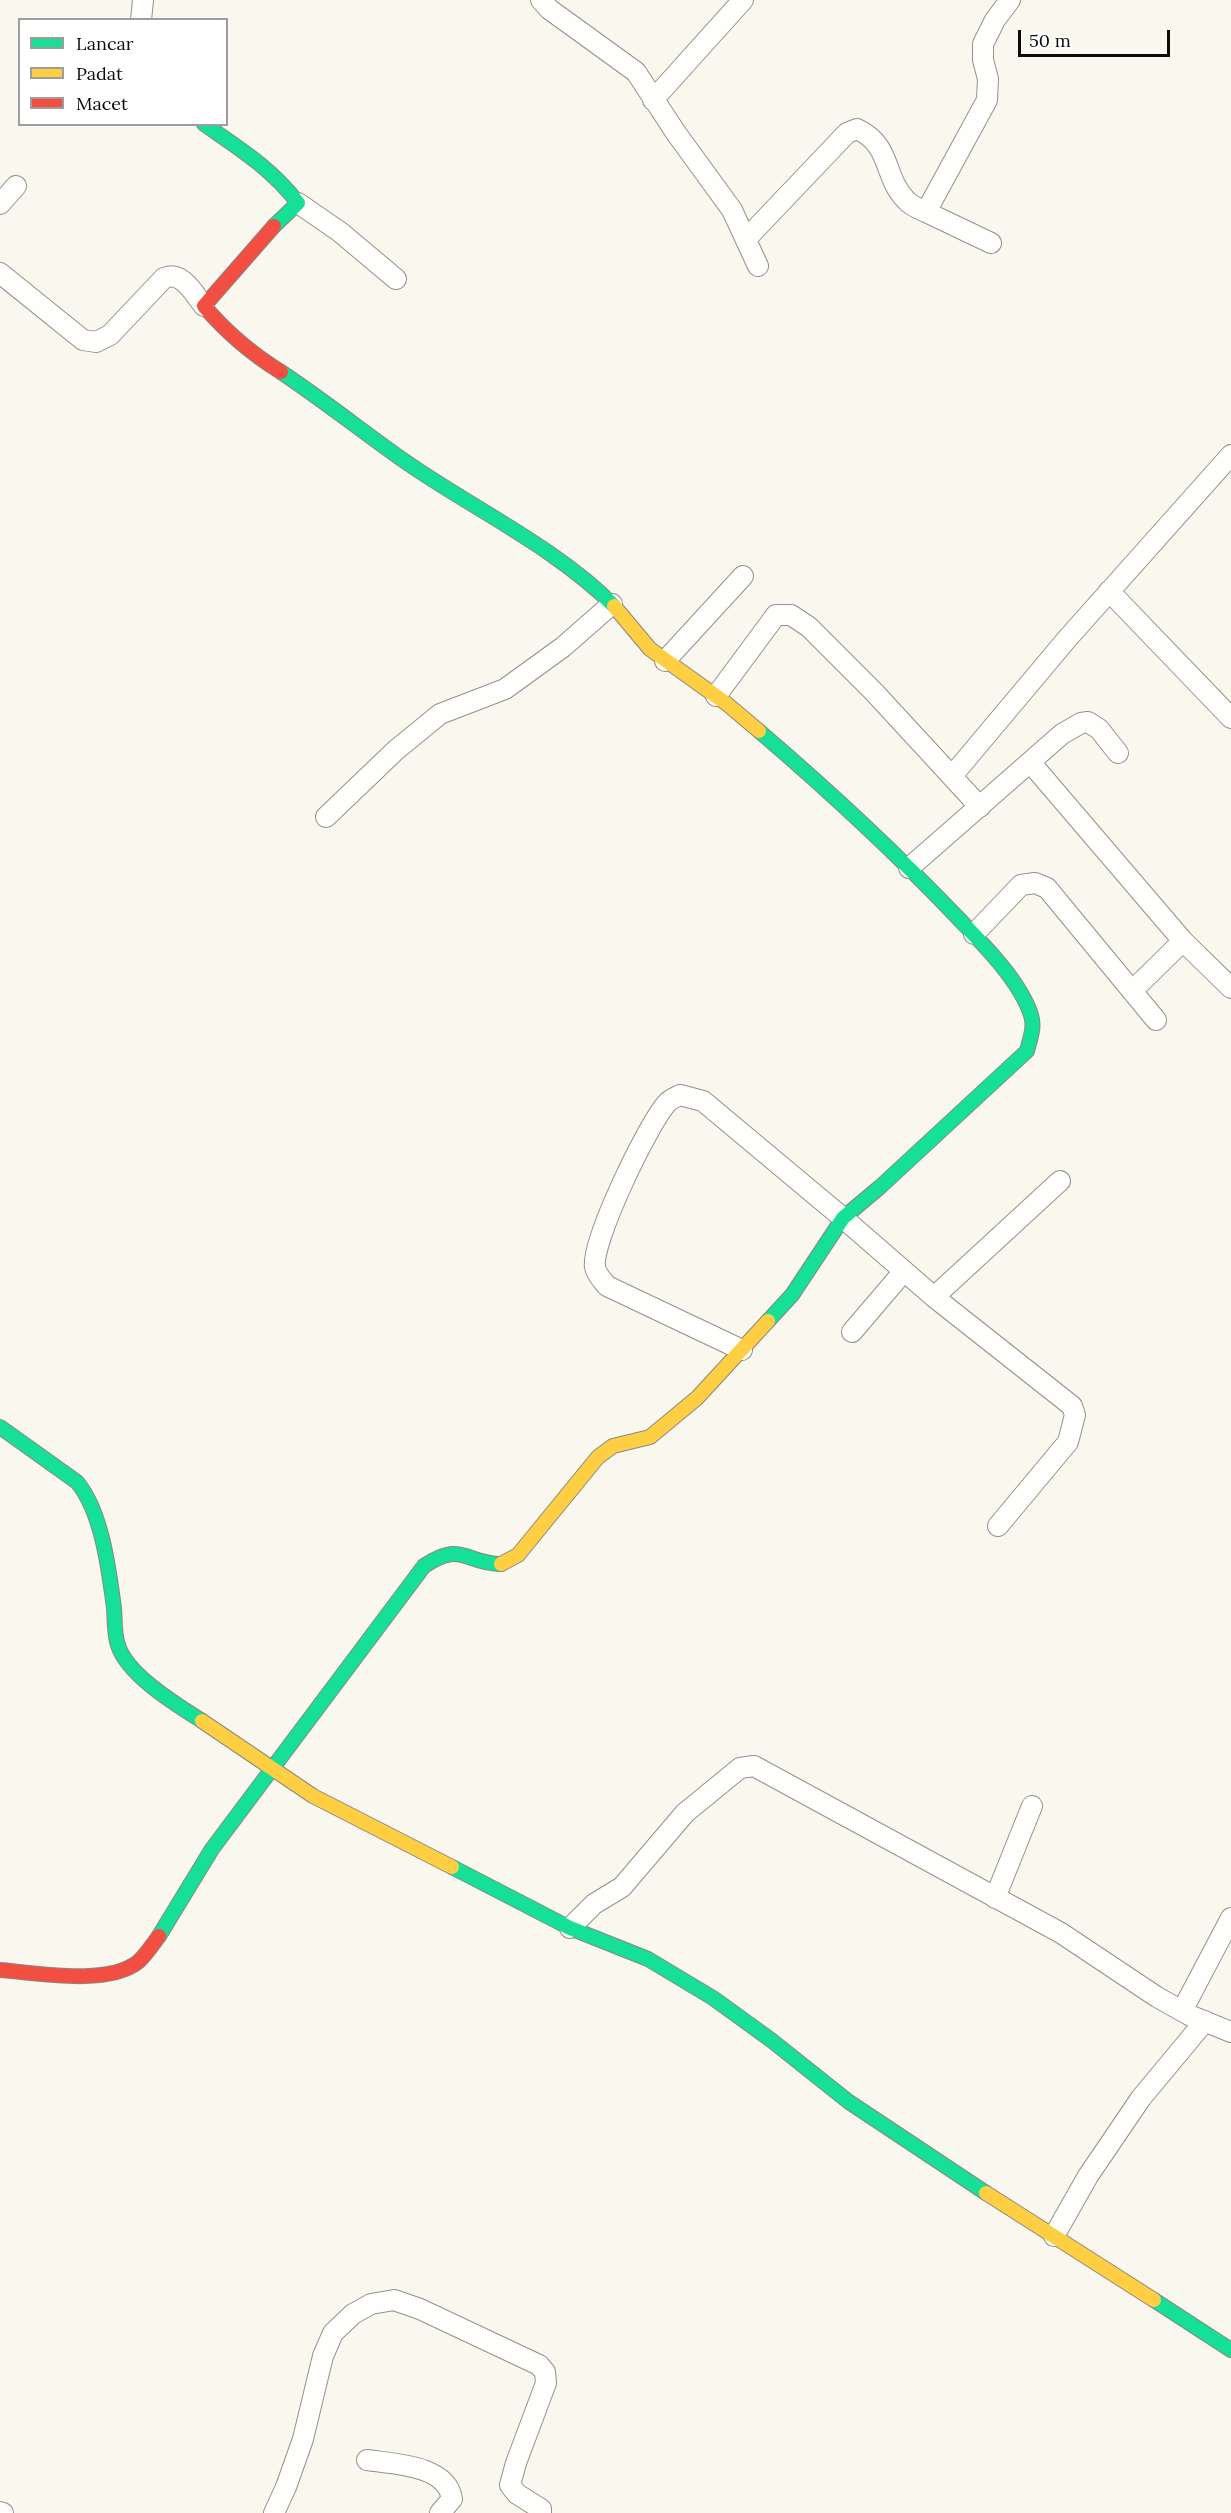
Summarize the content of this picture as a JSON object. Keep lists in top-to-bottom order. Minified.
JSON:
{"legend":["Lancar","Padat","Macet"],"scale_bar":"50 m"}
